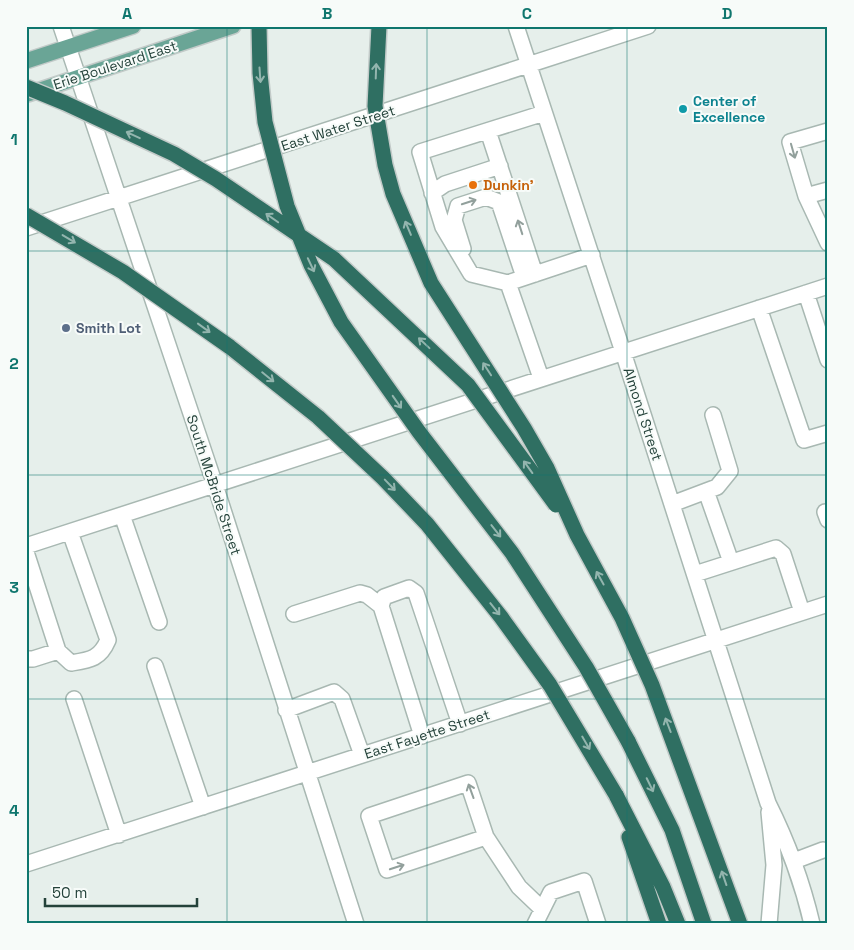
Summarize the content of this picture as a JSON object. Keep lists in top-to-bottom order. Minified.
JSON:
{"streets":{"main road":["Erie Boulevard East"],"street":["East Water Street","Almond Street","South McBride Street","East Fayette Street"]},"crossings":[["Erie Boulevard East","South McBride Street"],["East Water Street","Almond Street"],["East Water Street","South McBride Street"],["Almond Street","East Fayette Street"],["South McBride Street","East Fayette Street"]],"places":["Center of Excellence","Dunkin'","Smith Lot"],"scale_bar":"50 m","grid":{"columns":["A","B","C","D"],"rows":["1","2","3","4"]}}
